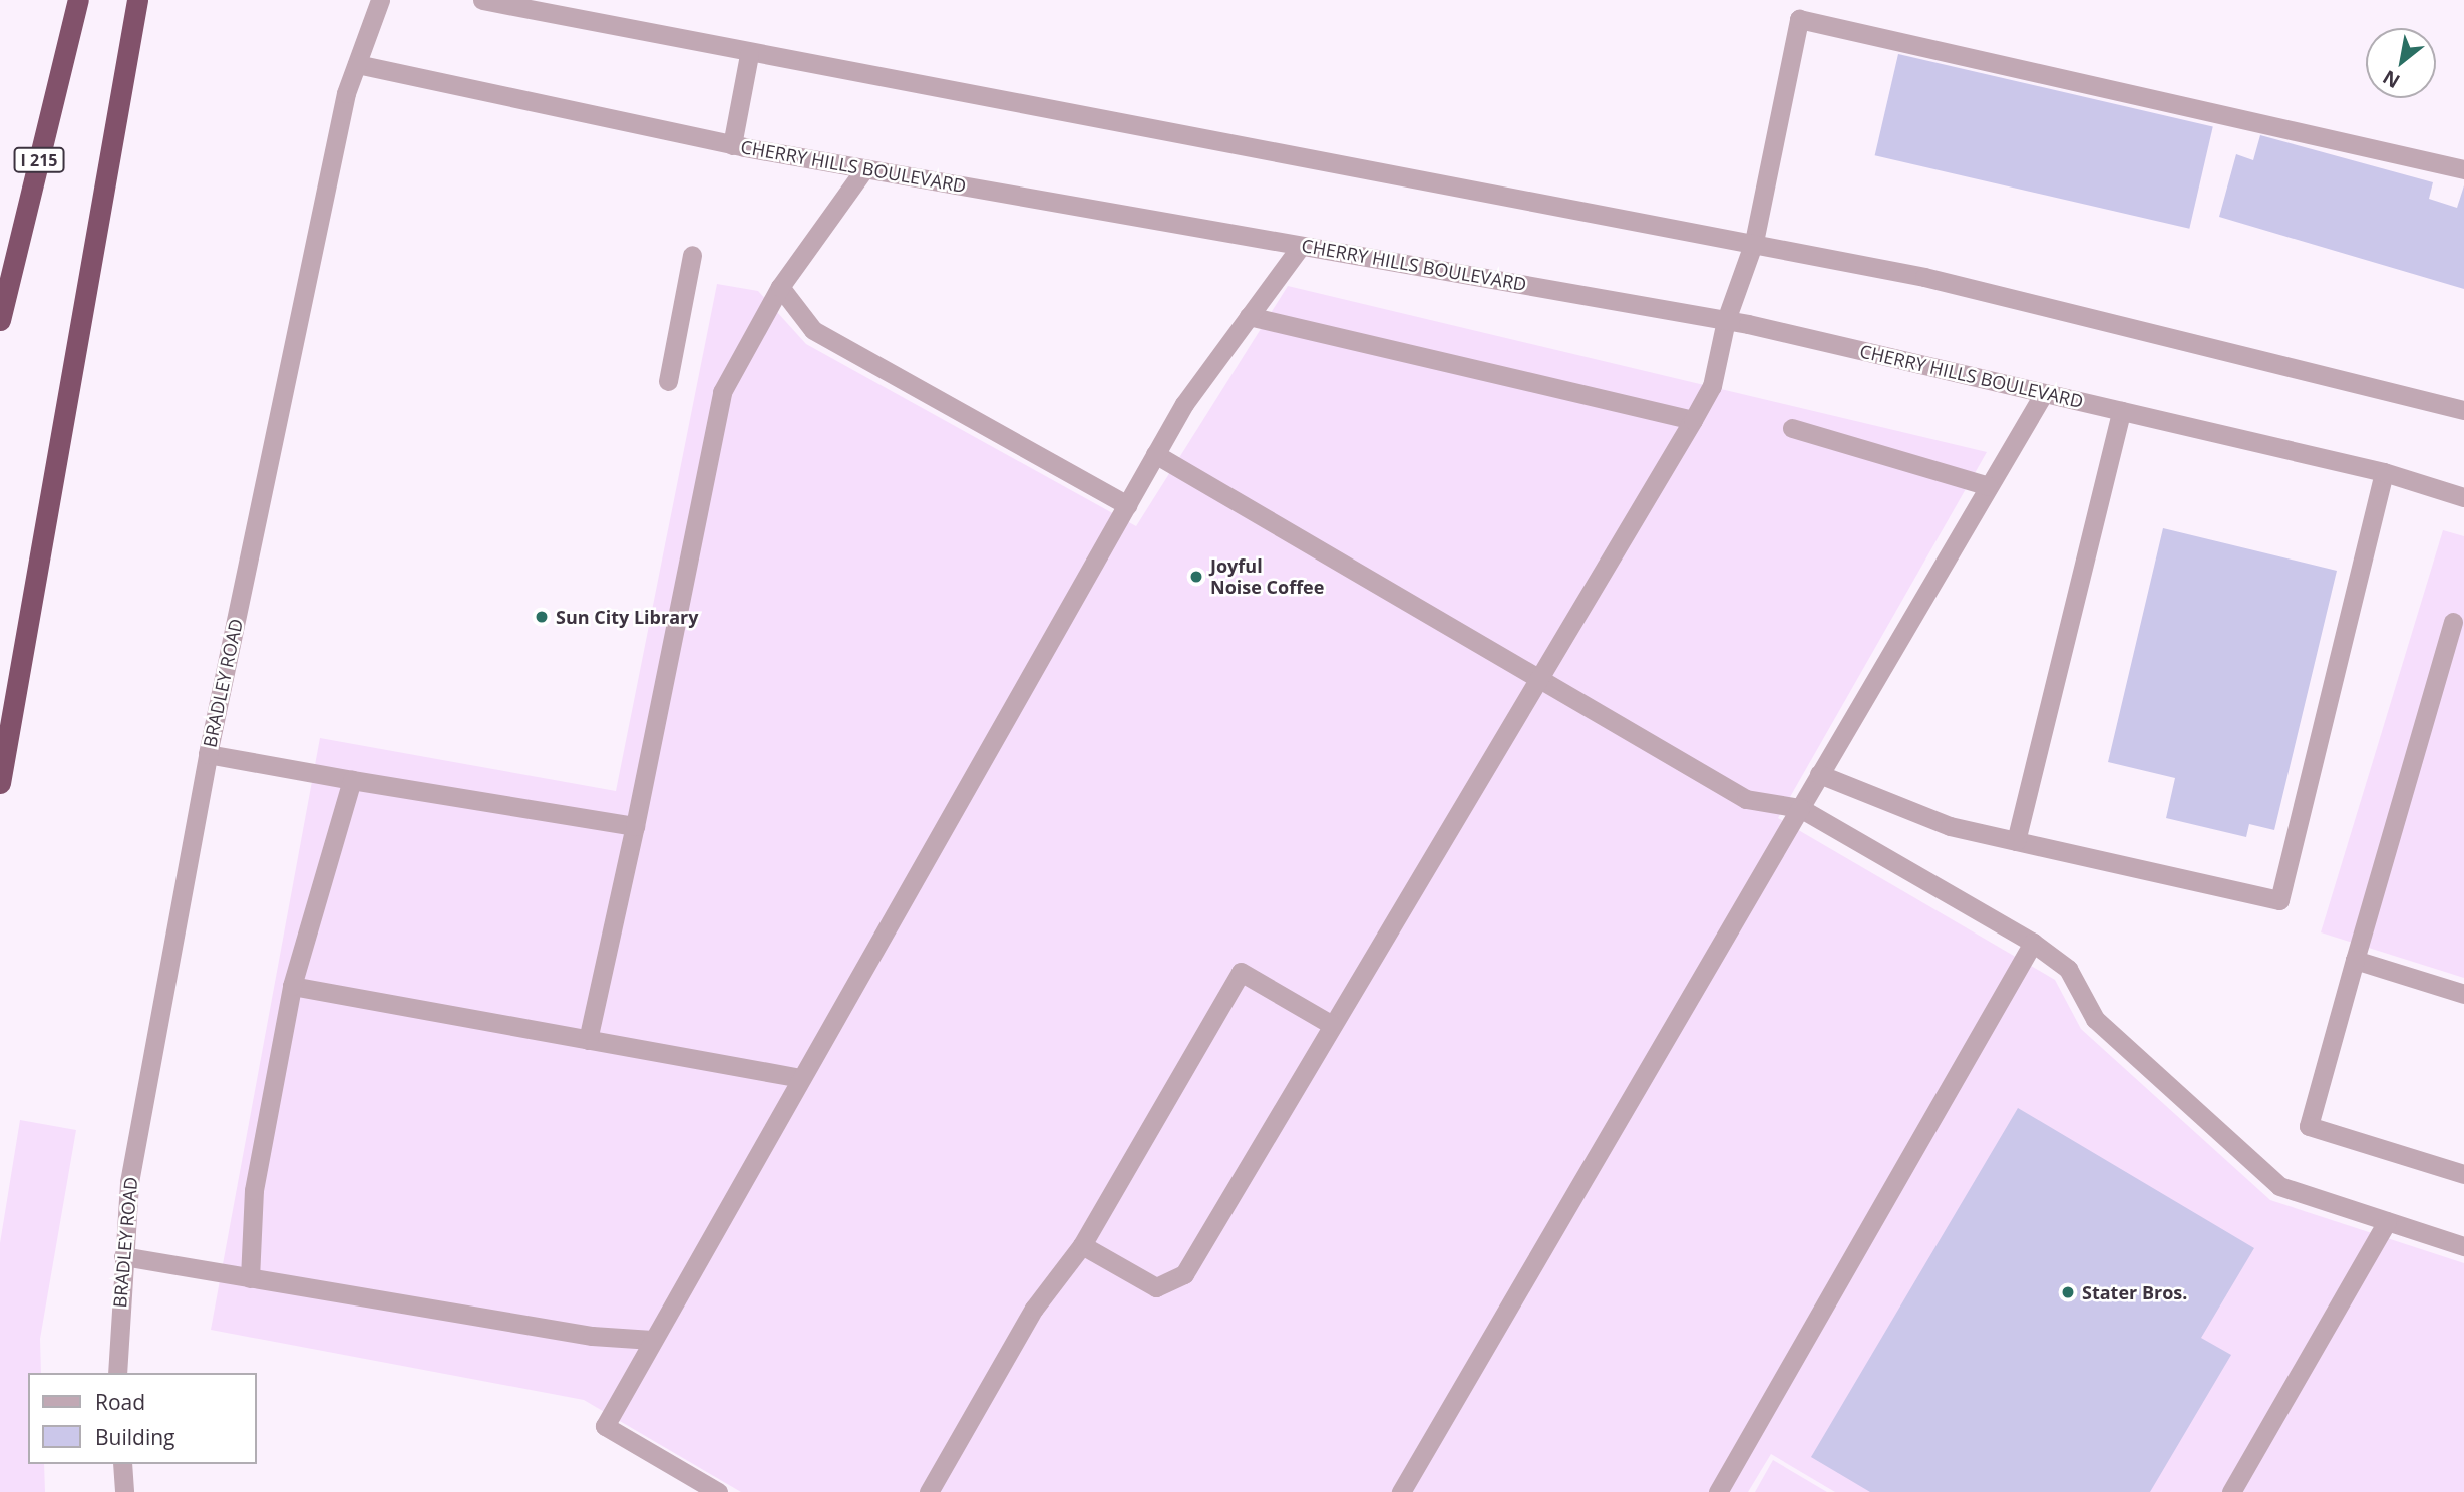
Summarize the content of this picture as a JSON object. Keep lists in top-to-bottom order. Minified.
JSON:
{"streets":{"highway":["I 215"],"street":["CHERRY HILLS BOULEVARD","BRADLEY ROAD"]},"crossings":[["CHERRY HILLS BOULEVARD","BRADLEY ROAD"]],"places":["Joyful Noise Coffee","Sun City Library","Stater Bros."],"legend":["Road","Building"],"north":"bottom left"}
